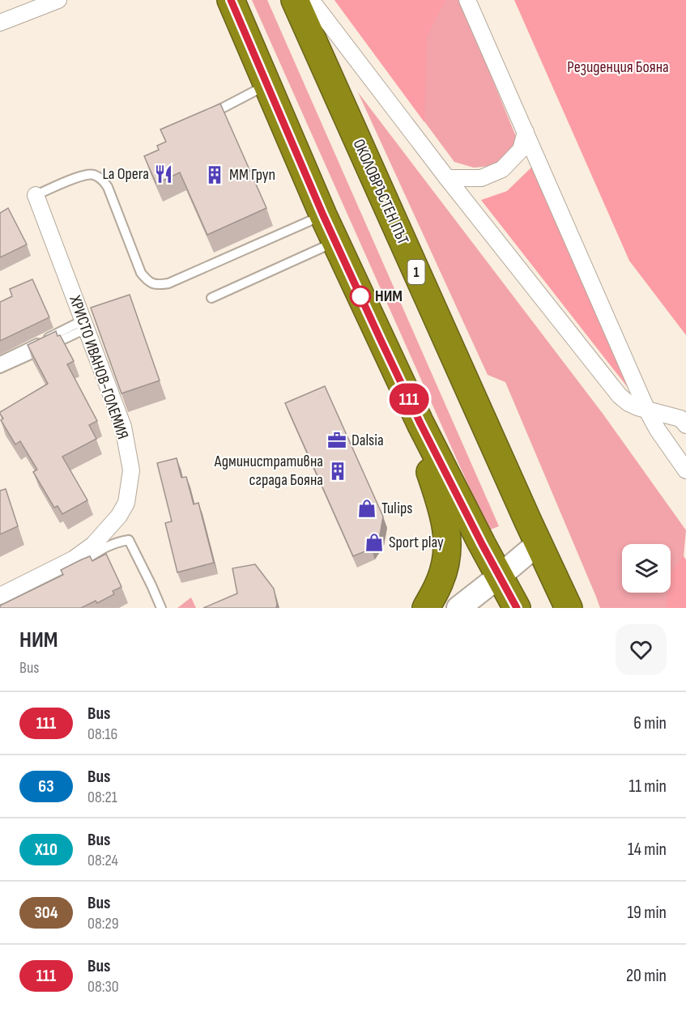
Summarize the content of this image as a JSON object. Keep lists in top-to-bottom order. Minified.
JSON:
{"streets":{"highway":["ОКОЛОВРЪСТЕН ПЪТ","1"],"street":["ХРИСТО ИВАНОВ-ГОЛЕМИЯ"]},"crossings":[["ОКОЛОВРЪСТЕН ПЪТ","1"]],"parks":["Резиденция Бояна"],"places":{"restaurant":["La Opera"],"building":["ММ Груп","Административна сграда Бояна"],"other":["НИМ"],"office":["Dalsia"],"shop":["Tulips","Sport play"]},"lines":["bus line 111"],"page":{"on_map":"111","heading":["НИМ","Bus"],"list":[{"mark":"111","name":"Bus","note":"08:16","value":"6 min"},{"mark":"63","name":"Bus","note":"08:21","value":"11 min"},{"mark":"Х10","name":"Bus","note":"08:24","value":"14 min"},{"mark":"304","name":"Bus","note":"08:29","value":"19 min"},{"mark":"111","name":"Bus","note":"08:30","value":"20 min"}]}}
